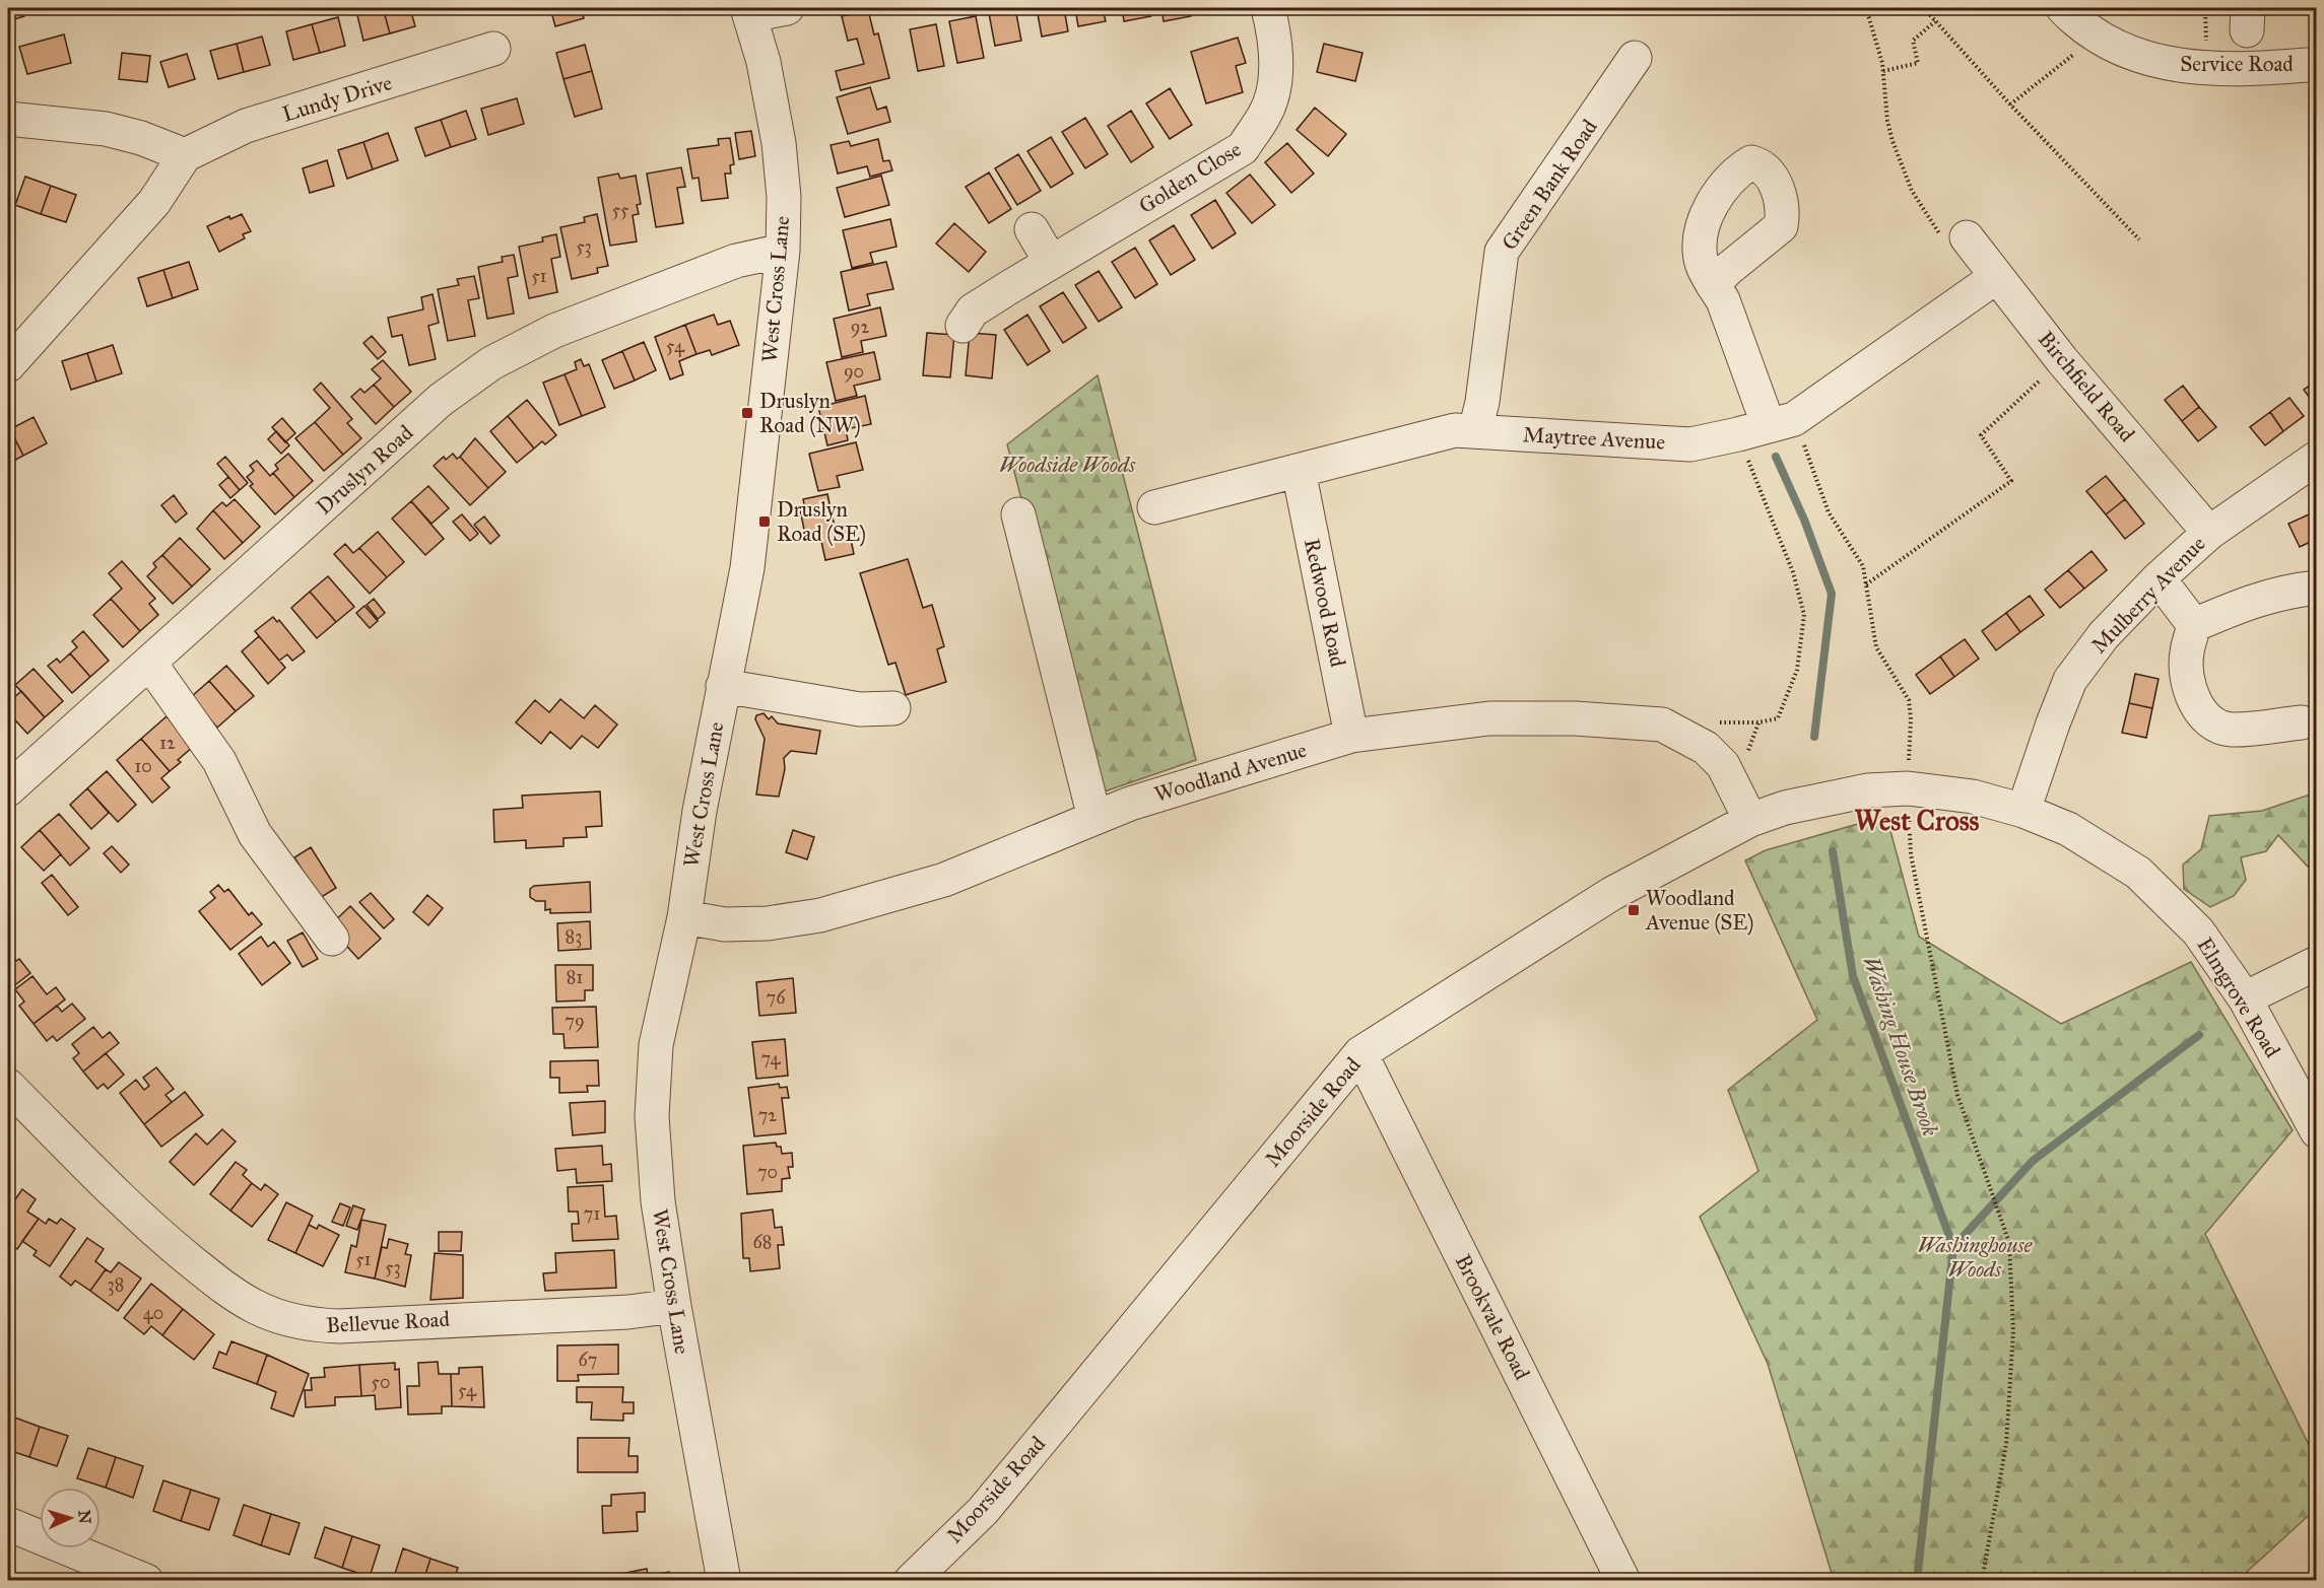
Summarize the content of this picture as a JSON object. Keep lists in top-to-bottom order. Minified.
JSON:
{"streets":{"street":["Service Road","Lundy Drive","Golden Close","Green Bank Road","West Cross Lane","Birchfield Road","Maytree Avenue","Druslyn Road","Mulberry Avenue","Redwood Road","Woodland Avenue","Elmgrove Road","Moorside Road","Brookvale Road","Bellevue Road"]},"crossings":[["Green Bank Road","Maytree Avenue"],["West Cross Lane","Druslyn Road"],["West Cross Lane","Woodland Avenue"],["West Cross Lane","Bellevue Road"],["Birchfield Road","Maytree Avenue"],["Birchfield Road","Mulberry Avenue"],["Maytree Avenue","Redwood Road"],["Mulberry Avenue","Elmgrove Road"],["Redwood Road","Woodland Avenue"],["Woodland Avenue","Moorside Road"],["Elmgrove Road","Moorside Road"],["Moorside Road","Brookvale Road"]],"districts":["West Cross"],"water":["Washing House Brook"],"parks":["Woodside Woods","Washinghouse Woods"],"places":{"transit":["Druslyn Road (NW)","Druslyn Road (SE)","Woodland Avenue (SE)"]},"house_numbers":["55","53","51","92","54","90","12","10","83","81","76","79","74","72","70","71","68","51","53","38","40","67","50","54"],"north":"right"}
